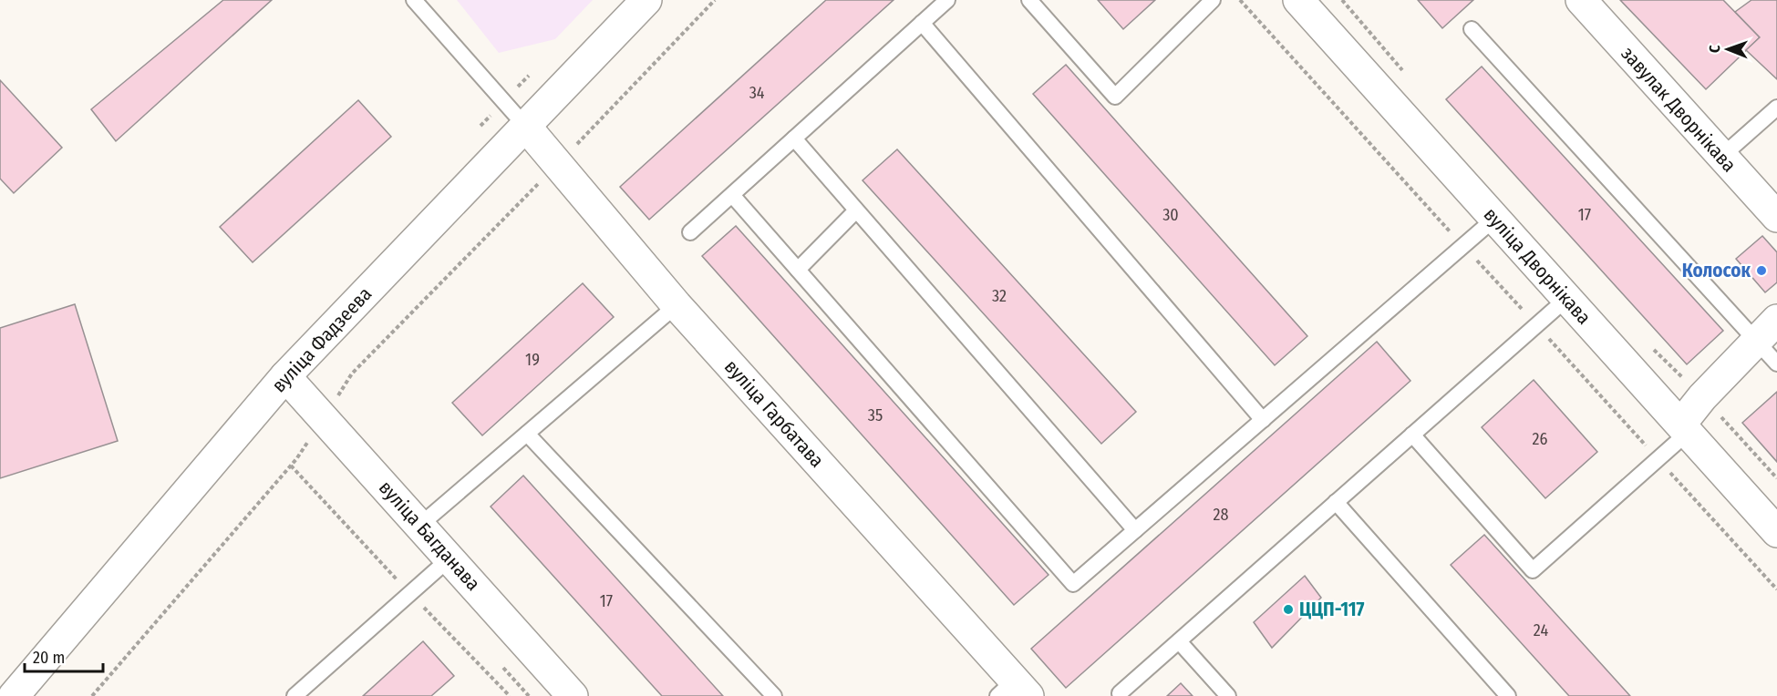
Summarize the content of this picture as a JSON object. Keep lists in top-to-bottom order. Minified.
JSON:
{"streets":{"street":["завулак Дворнікава","вуліца Дворнікава","вуліца Фадзеева","вуліца Гарбатава","вуліца Багданава"]},"crossings":[["вуліца Фадзеева","вуліца Гарбатава"],["вуліца Фадзеева","вуліца Багданава"]],"places":["Колосок","ЦЦП-117"],"house_numbers":["34","30","17","32","19","35","26","28","17","24"],"scale_bar":"20 m","north":"left"}
